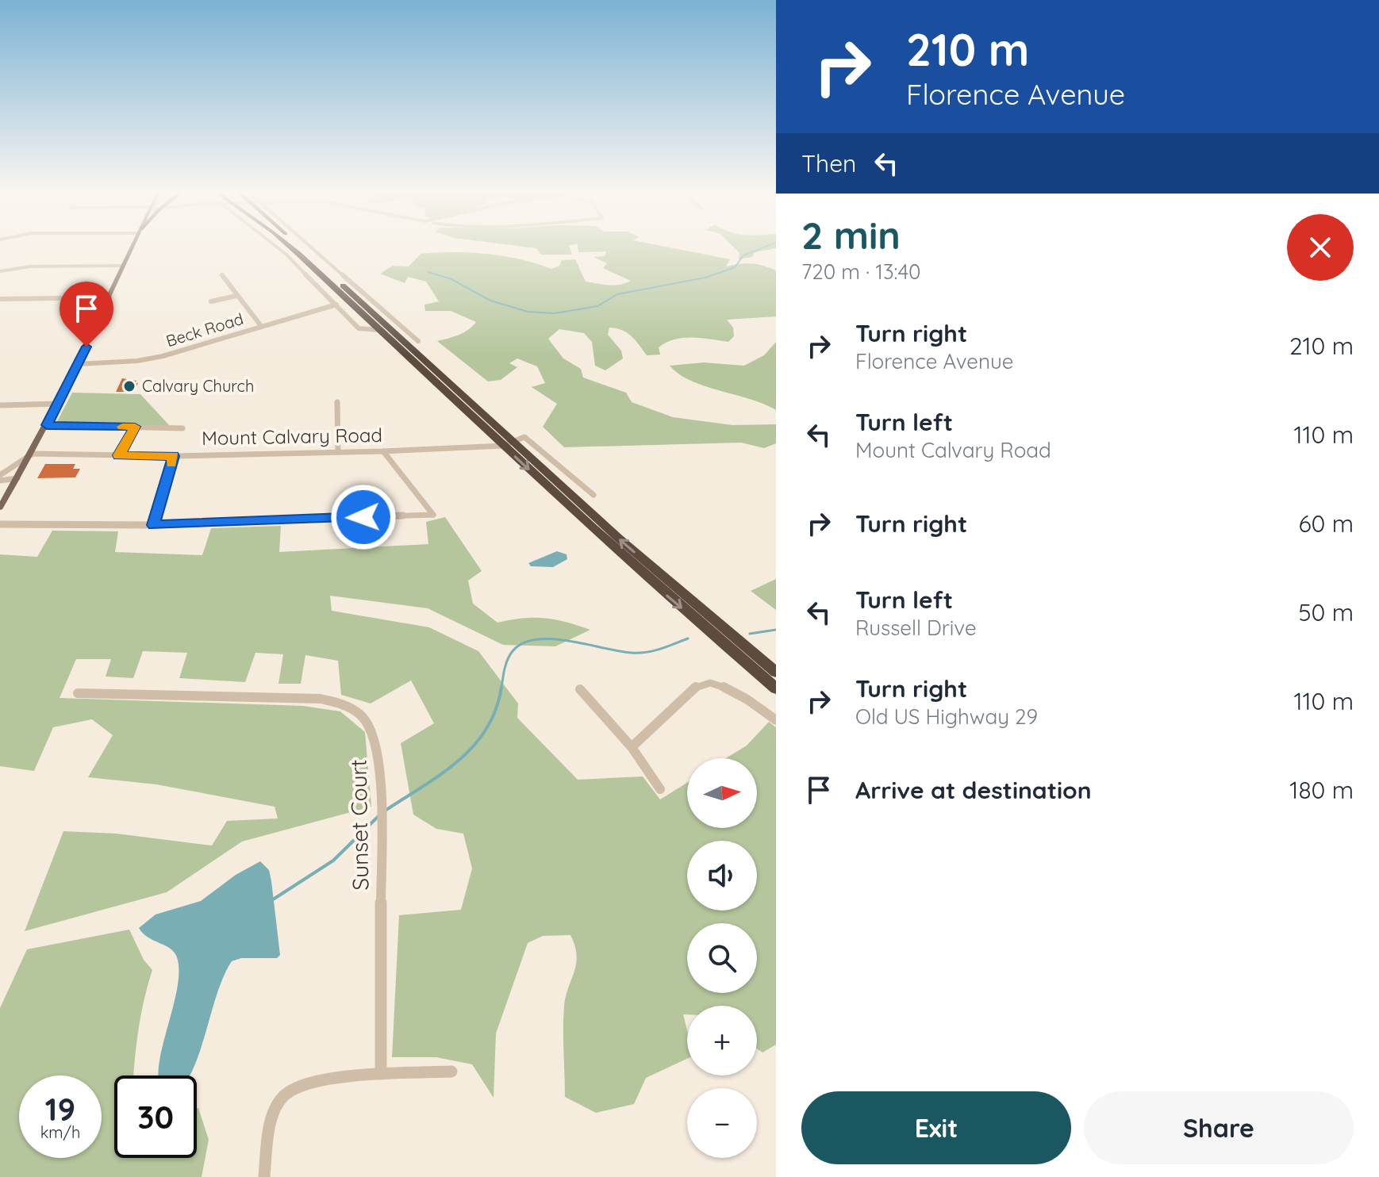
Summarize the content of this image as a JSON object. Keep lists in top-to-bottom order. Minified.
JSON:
{"streets":{"street":["Beck Road","Mount Calvary Road","Sunset Court"]},"places":["Calvary Church"],"north":"right","page":{"turn":["210 m","Florence Avenue"],"then":"Then","heading":["2 min","720 m · 13:40"],"list":[{"name":"Turn right","note":"Florence Avenue","value":"210 m"},{"name":"Turn left","note":"Mount Calvary Road","value":"110 m"},{"name":"Turn right","value":"60 m"},{"name":"Turn left","note":"Russell Drive","value":"50 m"},{"name":"Turn right","note":"Old US Highway 29","value":"110 m"},{"name":"Arrive at destination","value":"180 m"}],"map_buttons":["+","−"],"speed":"19 km/h","limit":"30","buttons":["Exit","Share"]}}
